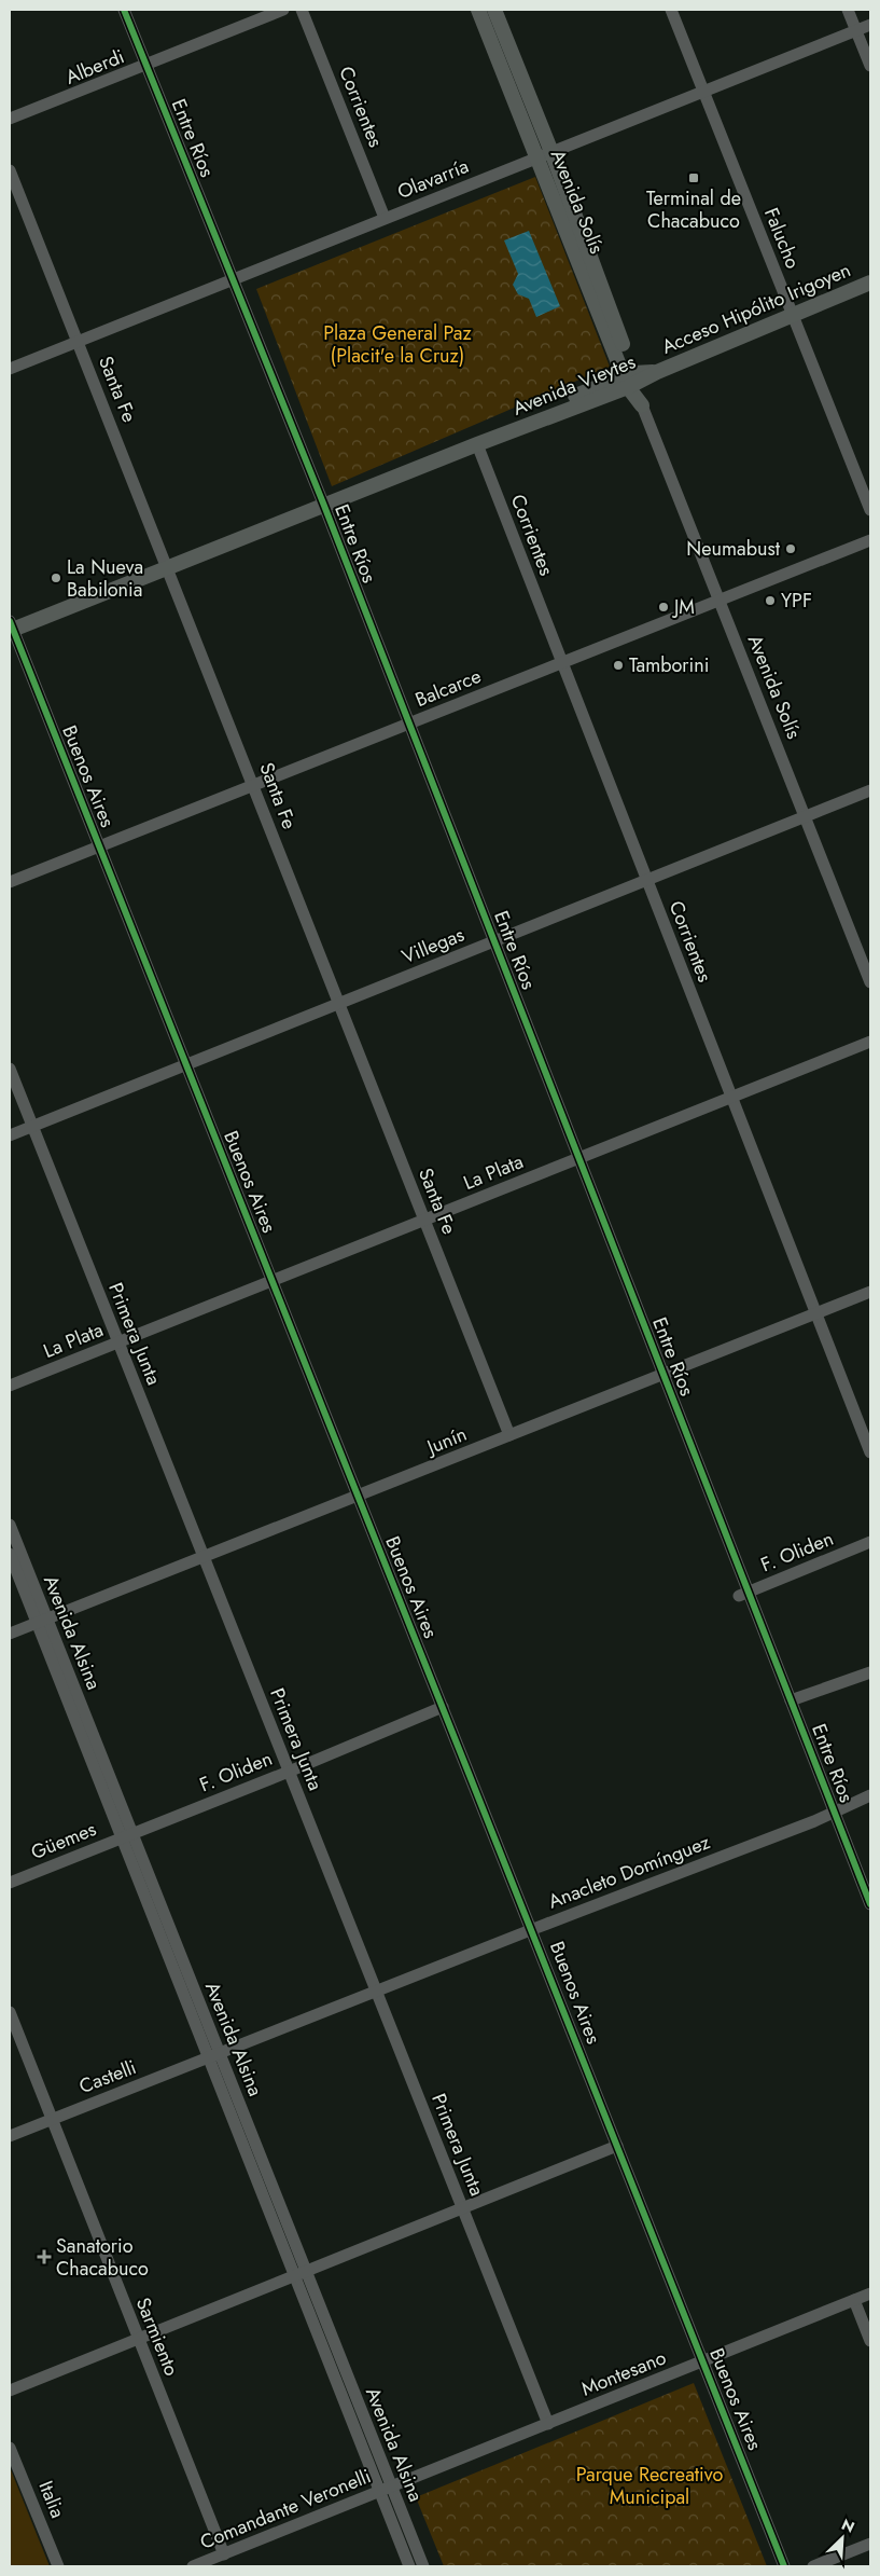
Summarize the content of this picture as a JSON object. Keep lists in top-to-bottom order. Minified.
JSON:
{"streets":{"main road":["Avenida Solís","Acceso Hipólito Irigoyen","Avenida Vieytes"],"street":["Alberdi","Corrientes","Entre Ríos","Olavarría","Falucho","Santa Fe","Balcarce","Buenos Aires","Villegas","La Plata","Primera Junta","Junín","F. Oliden","Avenida Alsina","Güemes","Anacleto Domínguez","Castelli","Sarmiento","Montesano","Italia","Comandante Veronelli"]},"crossings":[["Alberdi","Entre Ríos"],["Corrientes","Olavarría"],["Corrientes","Avenida Vieytes"],["Corrientes","Balcarce"],["Corrientes","Villegas"],["Corrientes","La Plata"],["Corrientes","Junín"],["Entre Ríos","Olavarría"],["Entre Ríos","Avenida Vieytes"],["Entre Ríos","Balcarce"],["Entre Ríos","Villegas"],["Entre Ríos","La Plata"],["Entre Ríos","Junín"],["Entre Ríos","F. Oliden"],["Entre Ríos","Anacleto Domínguez"],["Olavarría","Avenida Solís"],["Olavarría","Falucho"],["Olavarría","Santa Fe"],["Avenida Solís","Avenida Vieytes"],["Avenida Solís","Balcarce"],["Avenida Solís","Villegas"],["Falucho","Acceso Hipólito Irigoyen"],["Acceso Hipólito Irigoyen","Avenida Vieytes"],["Avenida Vieytes","Santa Fe"],["Avenida Vieytes","Buenos Aires"],["Santa Fe","Balcarce"],["Santa Fe","Villegas"],["Santa Fe","La Plata"],["Santa Fe","Junín"],["Balcarce","Buenos Aires"],["Buenos Aires","Villegas"],["Buenos Aires","La Plata"],["Buenos Aires","Junín"],["Buenos Aires","F. Oliden"],["Buenos Aires","Anacleto Domínguez"],["Buenos Aires","Montesano"],["Villegas","Primera Junta"],["La Plata","Primera Junta"],["Primera Junta","Junín"],["Primera Junta","F. Oliden"],["Primera Junta","Anacleto Domínguez"],["Primera Junta","Montesano"],["Junín","Avenida Alsina"],["F. Oliden","Avenida Alsina"],["F. Oliden","Güemes"],["Avenida Alsina","Güemes"],["Avenida Alsina","Anacleto Domínguez"],["Avenida Alsina","Castelli"],["Avenida Alsina","Montesano"],["Avenida Alsina","Comandante Veronelli"],["Anacleto Domínguez","Castelli"],["Castelli","Sarmiento"],["Sarmiento","Comandante Veronelli"],["Montesano","Comandante Veronelli"]],"parks":["Plaza General Paz (Placit'e la Cruz)","Parque Recreativo Municipal"],"places":{"transit":["Terminal de Chacabuco"],"other":["Neumabust","La Nueva Babilonia","YPF","JM","Tamborini"],"health":["Sanatorio Chacabuco"]},"north":"top right"}
